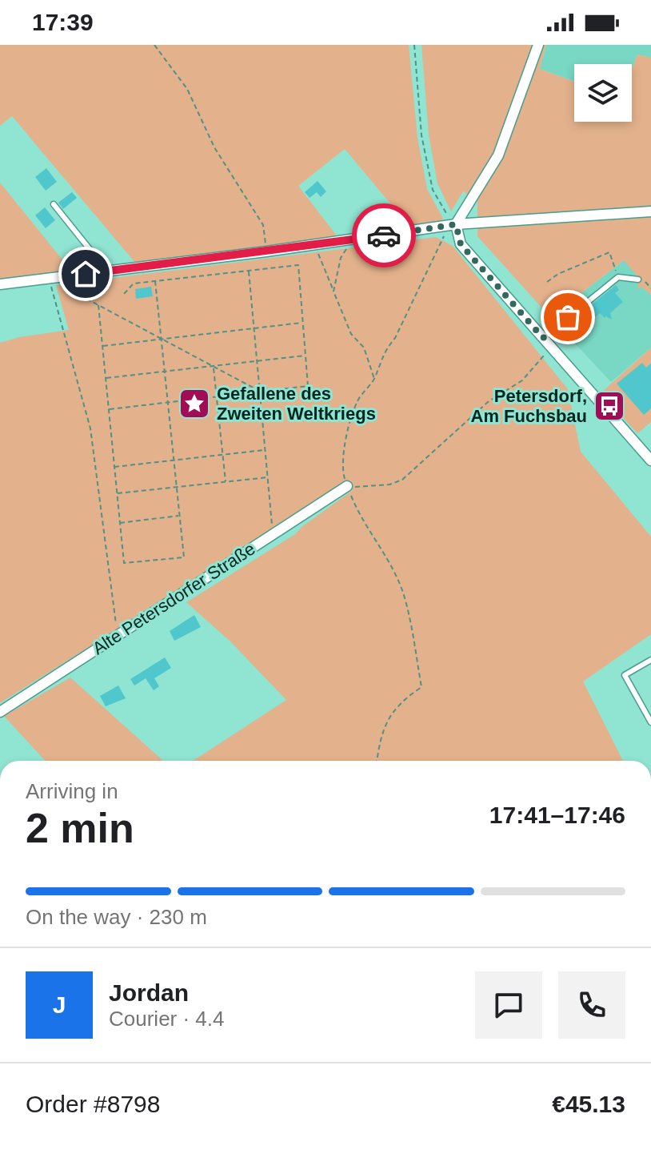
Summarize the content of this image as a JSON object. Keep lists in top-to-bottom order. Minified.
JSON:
{"streets":{"street":["Alte Petersdorfer Straße"]},"places":{"place":["Gefallene des Zweiten Weltkriegs"],"bus stop":["Petersdorf, Am Fuchsbau"]},"page":{"status":"17:39","heading":["2 min","Arriving in","17:41–17:46"],"panel":["Jordan","Courier · 4.4","Order #8798","€45.13"],"bar":"On the way · 230 m","round":"J"}}
